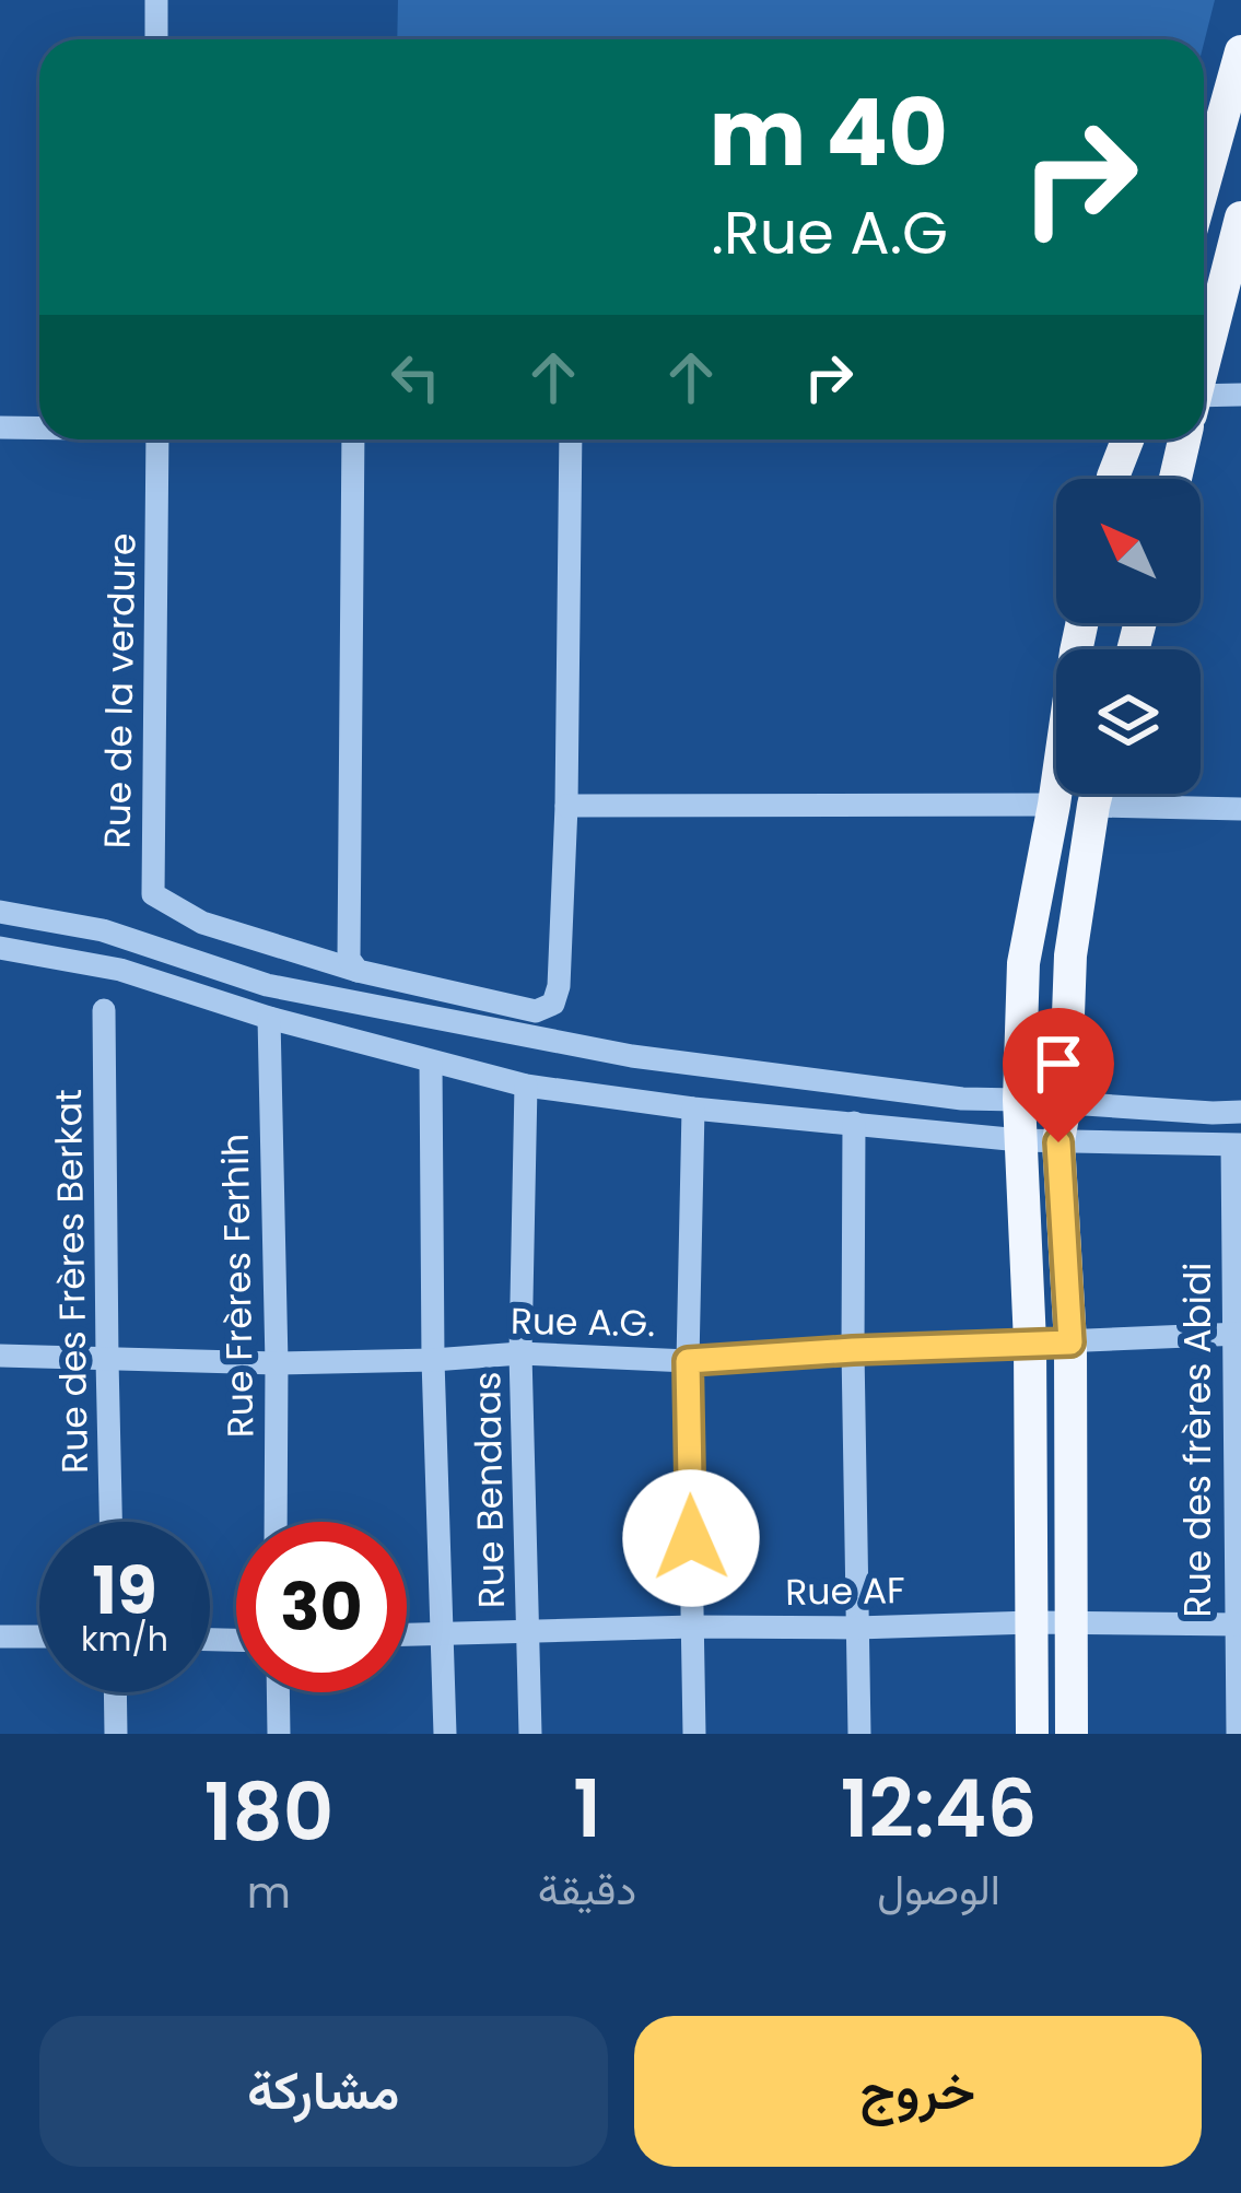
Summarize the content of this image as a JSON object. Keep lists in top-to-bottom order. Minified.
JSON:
{"streets":{"street":["Rue de la verdure","Rue des Frères Berkat","Rue Frères Ferhih","Rue A.G.","Rue des frères Abidi","Rue Bendaas","Rue AF"]},"crossings":[["Rue des Frères Berkat","Rue A.G."],["Rue Frères Ferhih","Rue A.G."],["Rue A.G.","Rue des frères Abidi"],["Rue A.G.","Rue Bendaas"],["Rue des frères Abidi","Rue AF"],["Rue Bendaas","Rue AF"]],"north":"top left","page":{"turn":["40 m","Rue A.G."],"speed":"19 km/h","limit":"30","eta":["12:46","الوصول","1","دقيقة","180","m"],"buttons":["خروج","مشاركة"]}}
